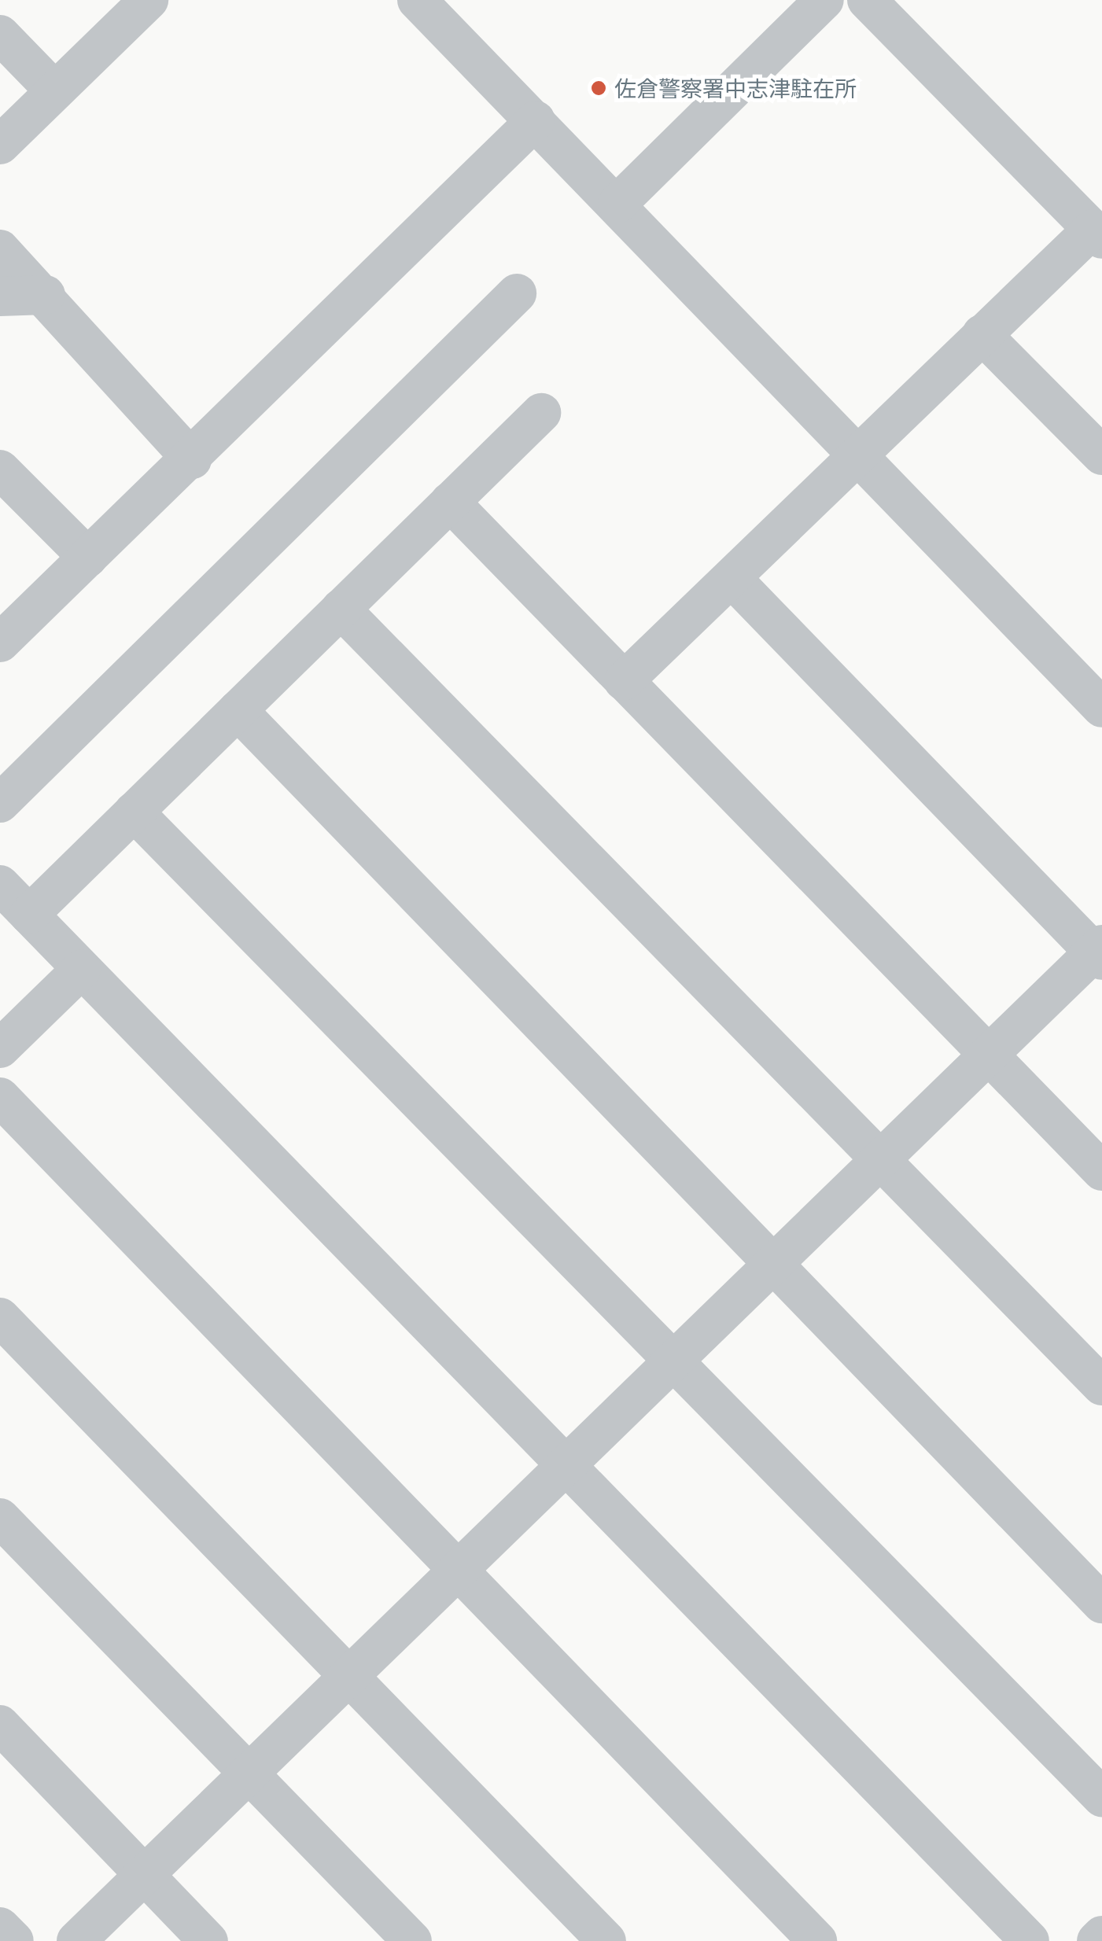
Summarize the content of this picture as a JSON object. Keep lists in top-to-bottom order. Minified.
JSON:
{"places":["佐倉警察署中志津駐在所"]}
